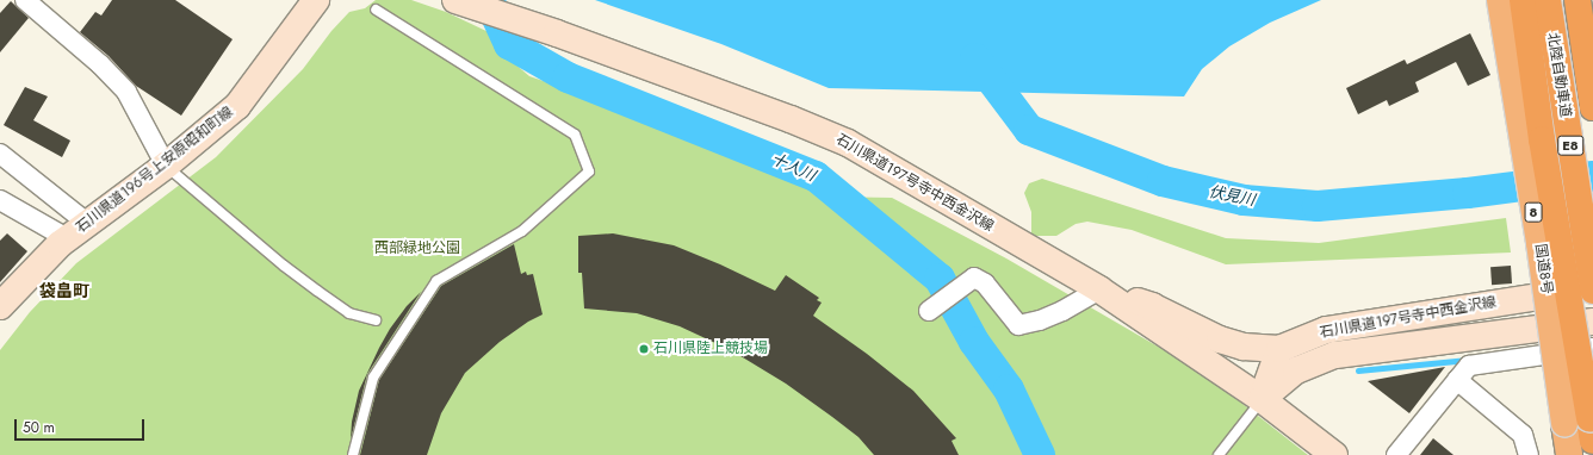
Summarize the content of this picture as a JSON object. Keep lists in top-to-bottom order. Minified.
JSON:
{"streets":{"highway":["北陸自動車道","E8","8","国道8号"],"main road":["石川県道196号上安原昭和町線","石川県道197号寺中西金沢線"]},"crossings":[["北陸自動車道","石川県道197号寺中西金沢線"]],"districts":["袋畠町"],"water":["十人川","伏見川"],"parks":["西部緑地公園"],"places":["石川県陸上競技場"],"scale_bar":"50 m"}
